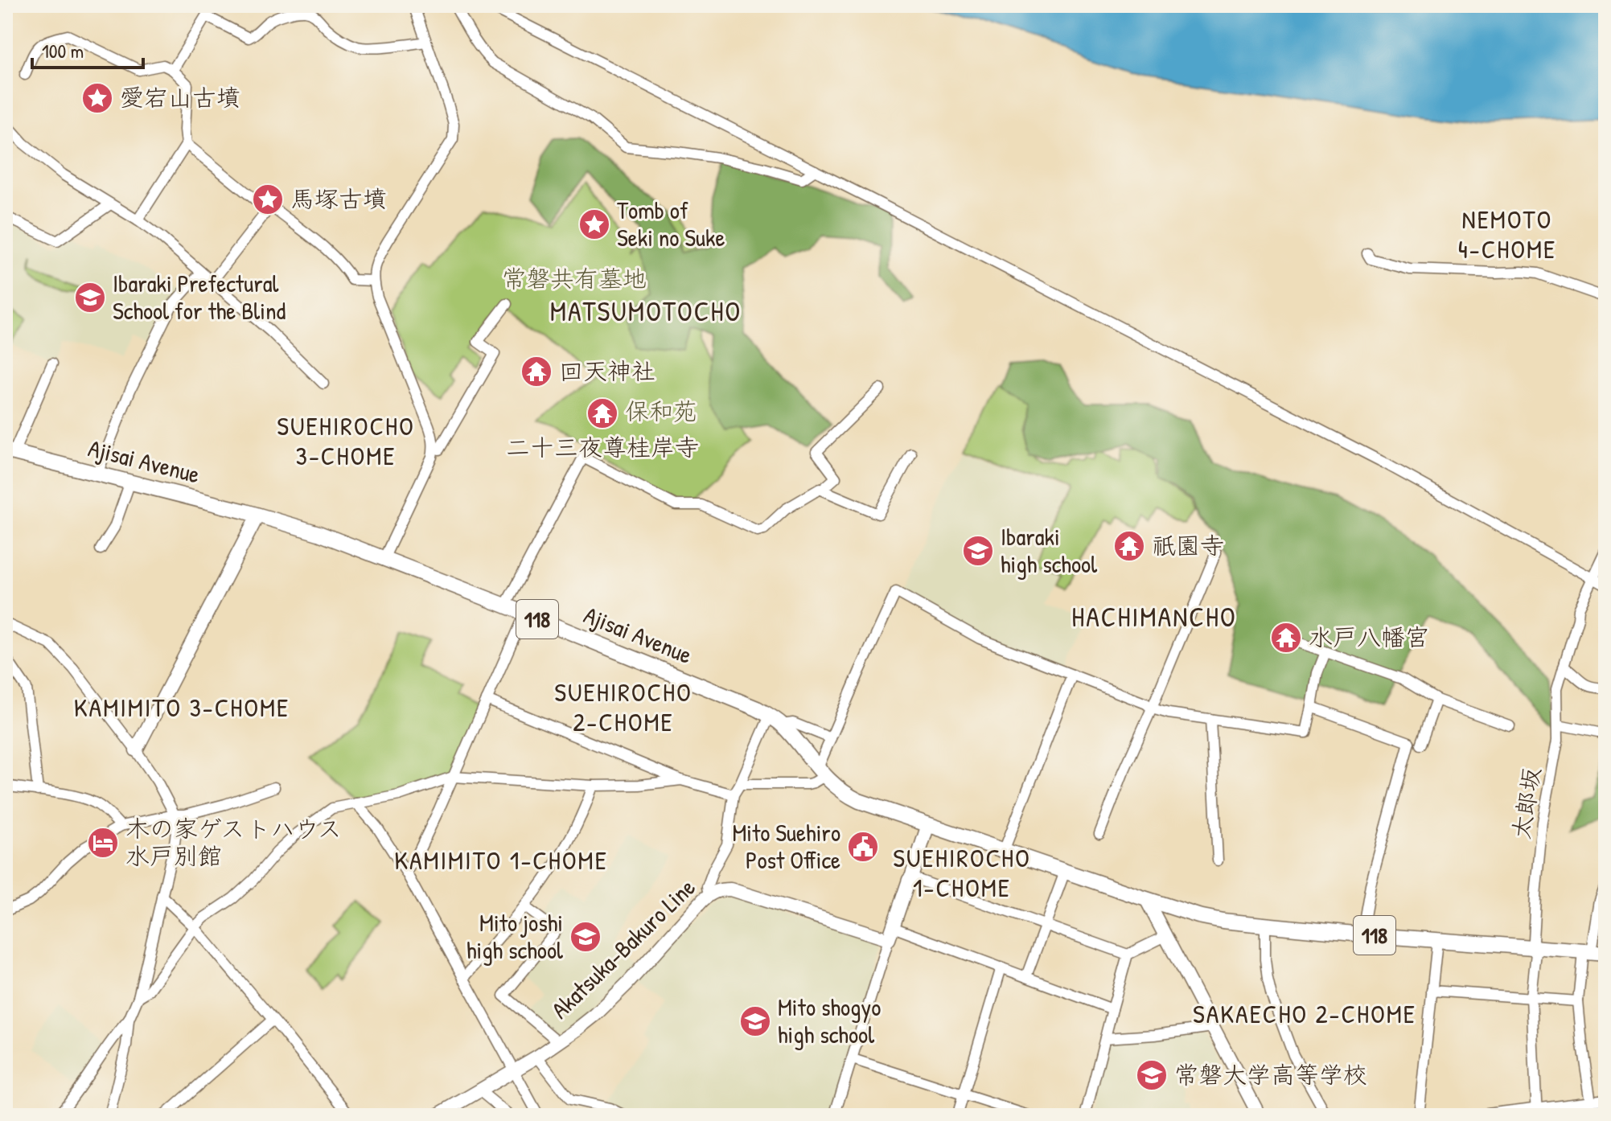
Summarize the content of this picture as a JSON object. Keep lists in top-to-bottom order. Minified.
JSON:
{"streets":{"highway":["Ajisai Avenue","118"],"main road":["Akatsuka-Bakuro Line"],"street":["太郎坂"]},"crossings":[["Ajisai Avenue","118"],["118","太郎坂"]],"districts":["NEMOTO 4-CHOME","MATSUMOTOCHO","SUEHIROCHO 3-CHOME","HACHIMANCHO","SUEHIROCHO 2-CHOME","KAMIMITO 3-CHOME","SUEHIROCHO 1-CHOME","KAMIMITO 1-CHOME","SAKAECHO 2-CHOME"],"parks":["常磐共有墓地","保和苑"],"places":{"place":["愛宕山古墳","馬塚古墳","Tomb of Seki no Suke"],"school or university":["Ibaraki Prefectural School for the Blind","Ibaraki high school","Mito joshi high school","Mito shogyo high school","常磐大学高等学校"],"temple":["回天神社","二十三夜尊桂岸寺","祇園寺","水戸八幡宮"],"hotel":["木の家ゲストハウス 水戸別館"],"public building":["Mito Suehiro Post Office"]},"scale_bar":"100 m"}
